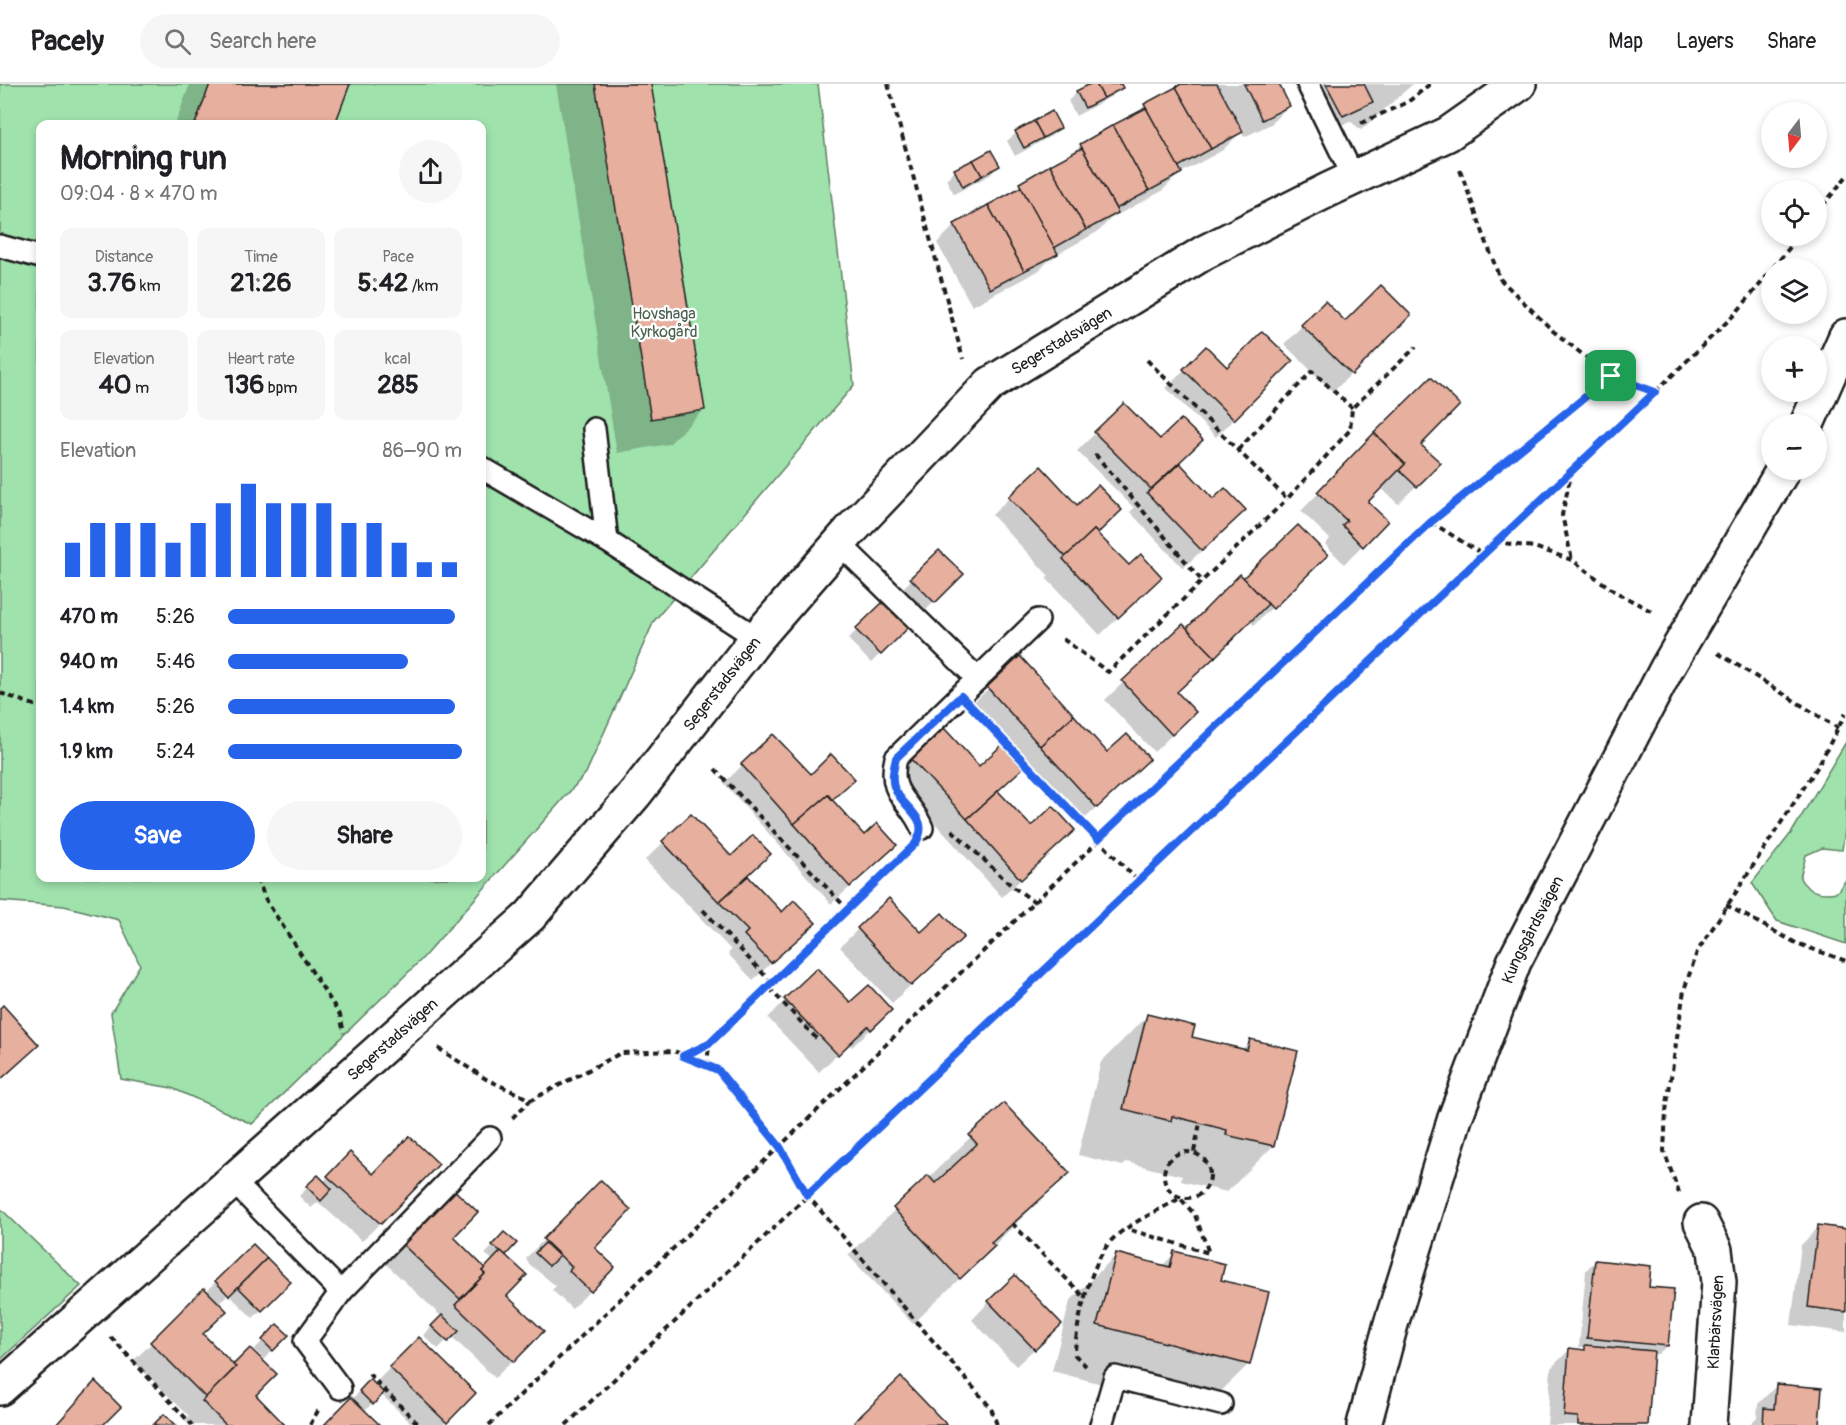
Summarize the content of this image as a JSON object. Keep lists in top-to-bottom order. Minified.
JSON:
{"streets":{"street":["Segerstadsvägen","Kungsgårdsvägen","Klarbärsvägen"]},"parks":["Hovshaga Kyrkogård"],"north":"bottom","page":{"header":"Pacely","search":"Search here","nav":["Map","Layers","Share"],"map_buttons":["+","−"],"heading":["Morning run","09:04 · 8 × 470 m"],"stats":[["Distance","3.76 km"],["Time","21:26"],["Pace","5:42 /km"],["Elevation","40 m"],["Heart rate","136 bpm"],["kcal","285"]],"chart":["Elevation","86–90 m"],"list":[{"name":"470 m","note":"5:26"},{"name":"940 m","note":"5:46"},{"name":"1.4 km","note":"5:26"},{"name":"1.9 km","note":"5:24"}],"buttons":["Save","Share"]}}
